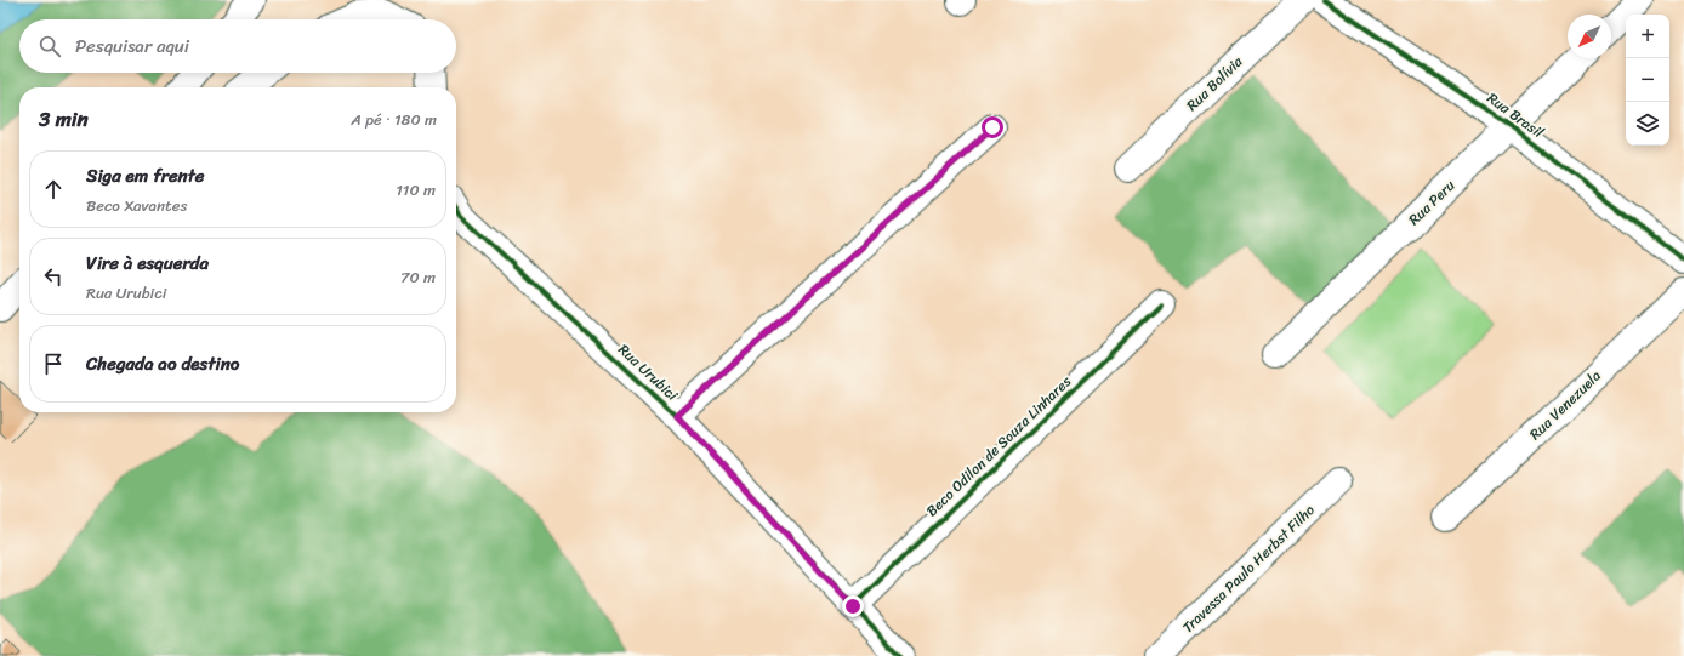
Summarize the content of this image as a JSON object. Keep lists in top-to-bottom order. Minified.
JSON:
{"streets":{"street":["Rua Bolívia","Rua Brasil","Rua Peru","Rua Urubici","Rua Venezuela","Beco Odilon de Souza Linhares","Travessa Paulo Herbst Filho"]},"crossings":[["Rua Brasil","Rua Peru"],["Rua Urubici","Beco Odilon de Souza Linhares"]],"north":"bottom left","page":{"map_buttons":["+","−"],"search":"Pesquisar aqui","heading":["3 min","A pé · 180 m"],"list":[["Siga em frente","Beco Xavantes","110 m"],["Vire à esquerda","Rua Urubici","70 m"],"Chegada ao destino"]}}
